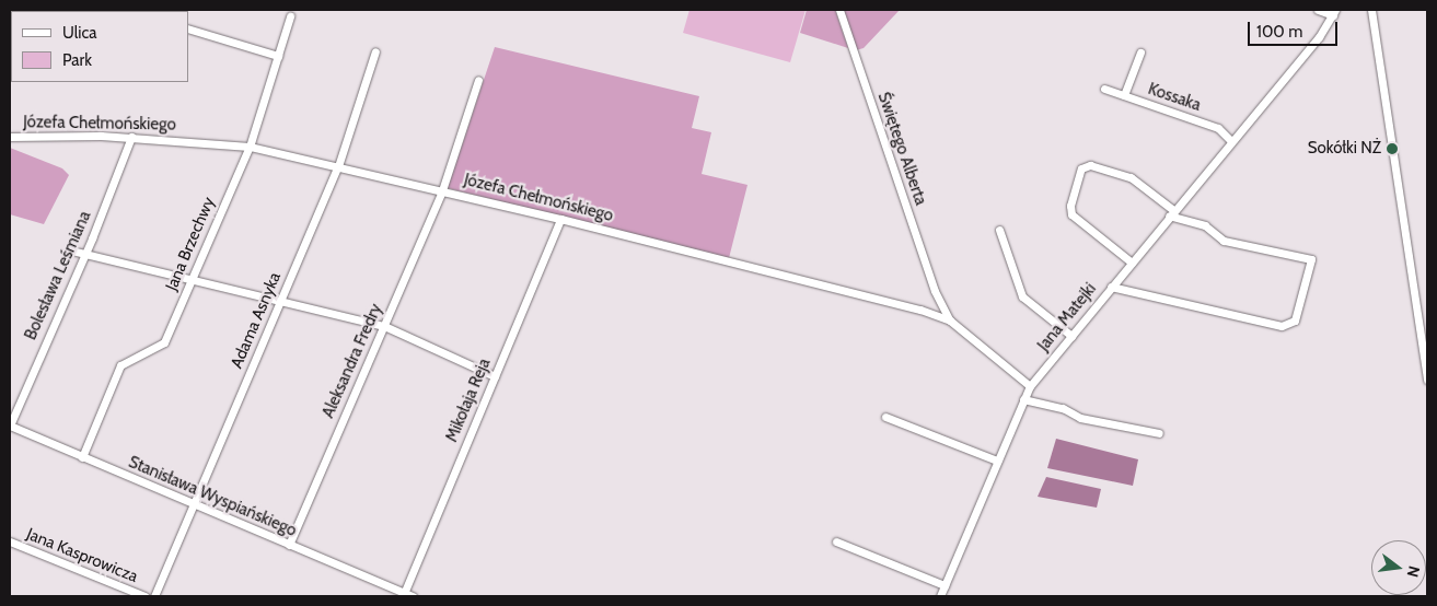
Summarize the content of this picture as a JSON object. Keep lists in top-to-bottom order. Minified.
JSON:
{"streets":{"street":["Kossaka","Józefa Chełmońskiego","Świętego Alberta","Jana Brzechwy","Bolesława Leśmiana","Jana Matejki","Adama Asnyka","Aleksandra Fredry","Mikołaja Reja","Stanisława Wyspiańskiego","Jana Kasprowicza"]},"crossings":[["Kossaka","Jana Matejki"],["Józefa Chełmońskiego","Świętego Alberta"],["Józefa Chełmońskiego","Jana Brzechwy"],["Józefa Chełmońskiego","Bolesława Leśmiana"],["Józefa Chełmońskiego","Jana Matejki"],["Józefa Chełmońskiego","Adama Asnyka"],["Józefa Chełmońskiego","Aleksandra Fredry"],["Józefa Chełmońskiego","Mikołaja Reja"],["Jana Brzechwy","Stanisława Wyspiańskiego"],["Bolesława Leśmiana","Stanisława Wyspiańskiego"],["Adama Asnyka","Stanisława Wyspiańskiego"],["Aleksandra Fredry","Stanisława Wyspiańskiego"],["Mikołaja Reja","Stanisława Wyspiańskiego"]],"places":["Sokółki NŻ"],"legend":["Ulica","Park"],"scale_bar":"100 m","north":"right"}
